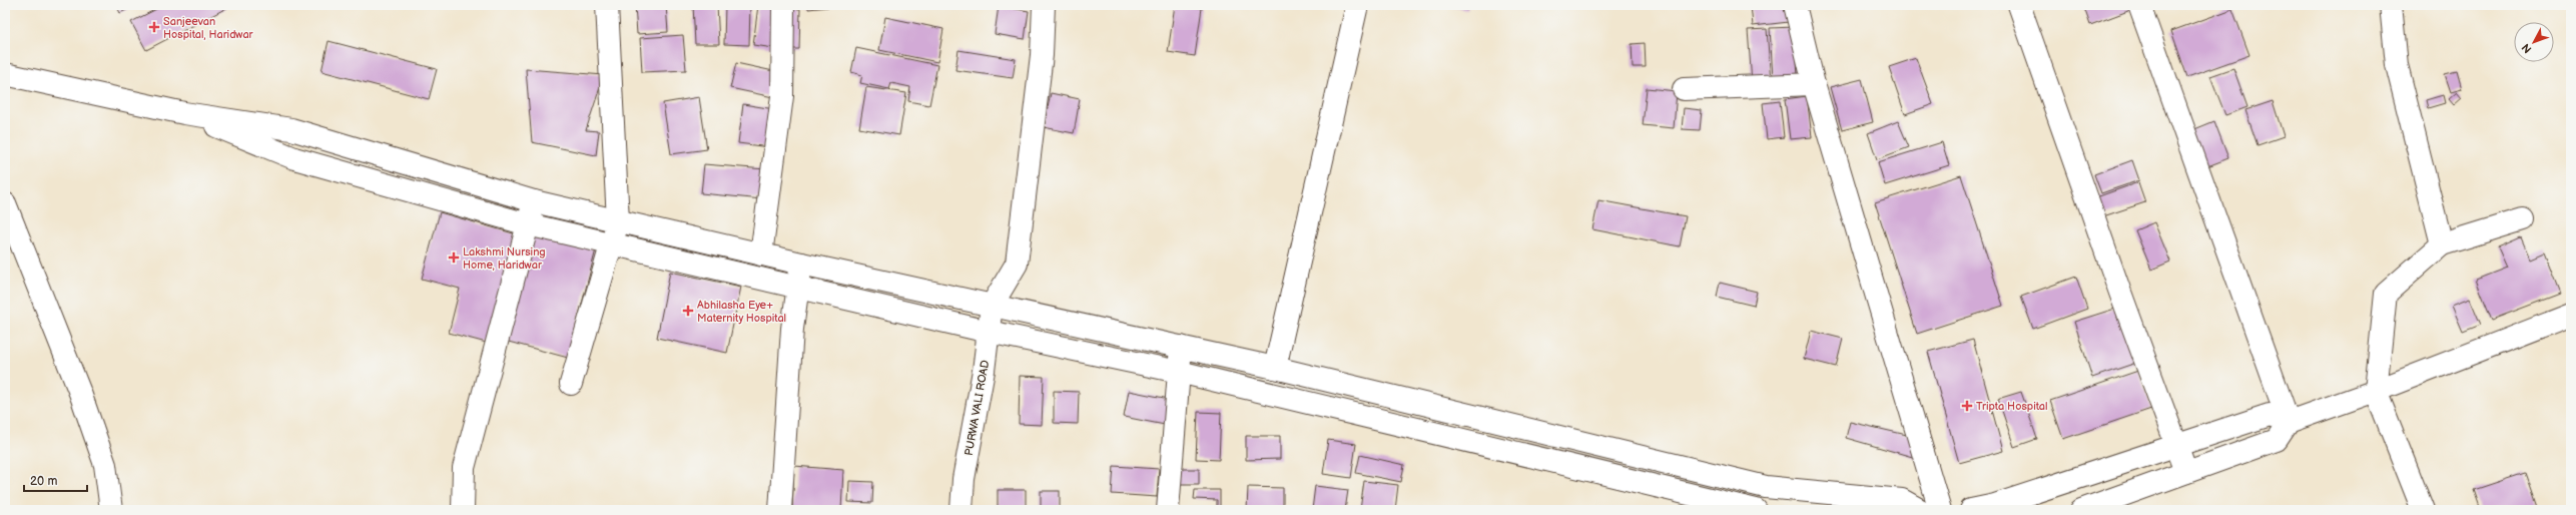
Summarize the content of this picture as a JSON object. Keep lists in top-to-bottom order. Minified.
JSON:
{"streets":{"street":["PURWA VALI ROAD"]},"places":{"health":["Sanjeevan Hospital, Haridwar","Lakshmi Nursing Home, Haridwar","Abhilasha Eye+ Maternity Hospital","Tripta Hospital"]},"scale_bar":"20 m","north":"bottom left"}
